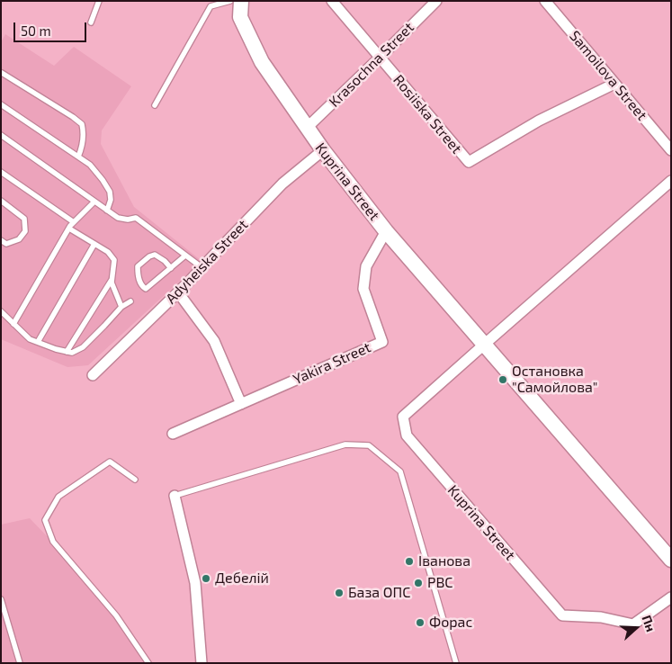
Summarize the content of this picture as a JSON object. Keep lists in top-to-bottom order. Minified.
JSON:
{"streets":{"main road":["Kuprina Street"],"street":["Krasochna Street","Samoilova Street","Rosiiska Street","Adyheiska Street","Yakira Street"]},"crossings":[["Krasochna Street","Rosiiska Street"],["Krasochna Street","Kuprina Street"],["Samoilova Street","Rosiiska Street"],["Kuprina Street","Adyheiska Street"],["Kuprina Street","Yakira Street"]],"places":["Остановка \"Самойлова\"","Іванова","Дебелій","РВС","База ОПС","Форас"],"scale_bar":"50 m","north":"right"}
